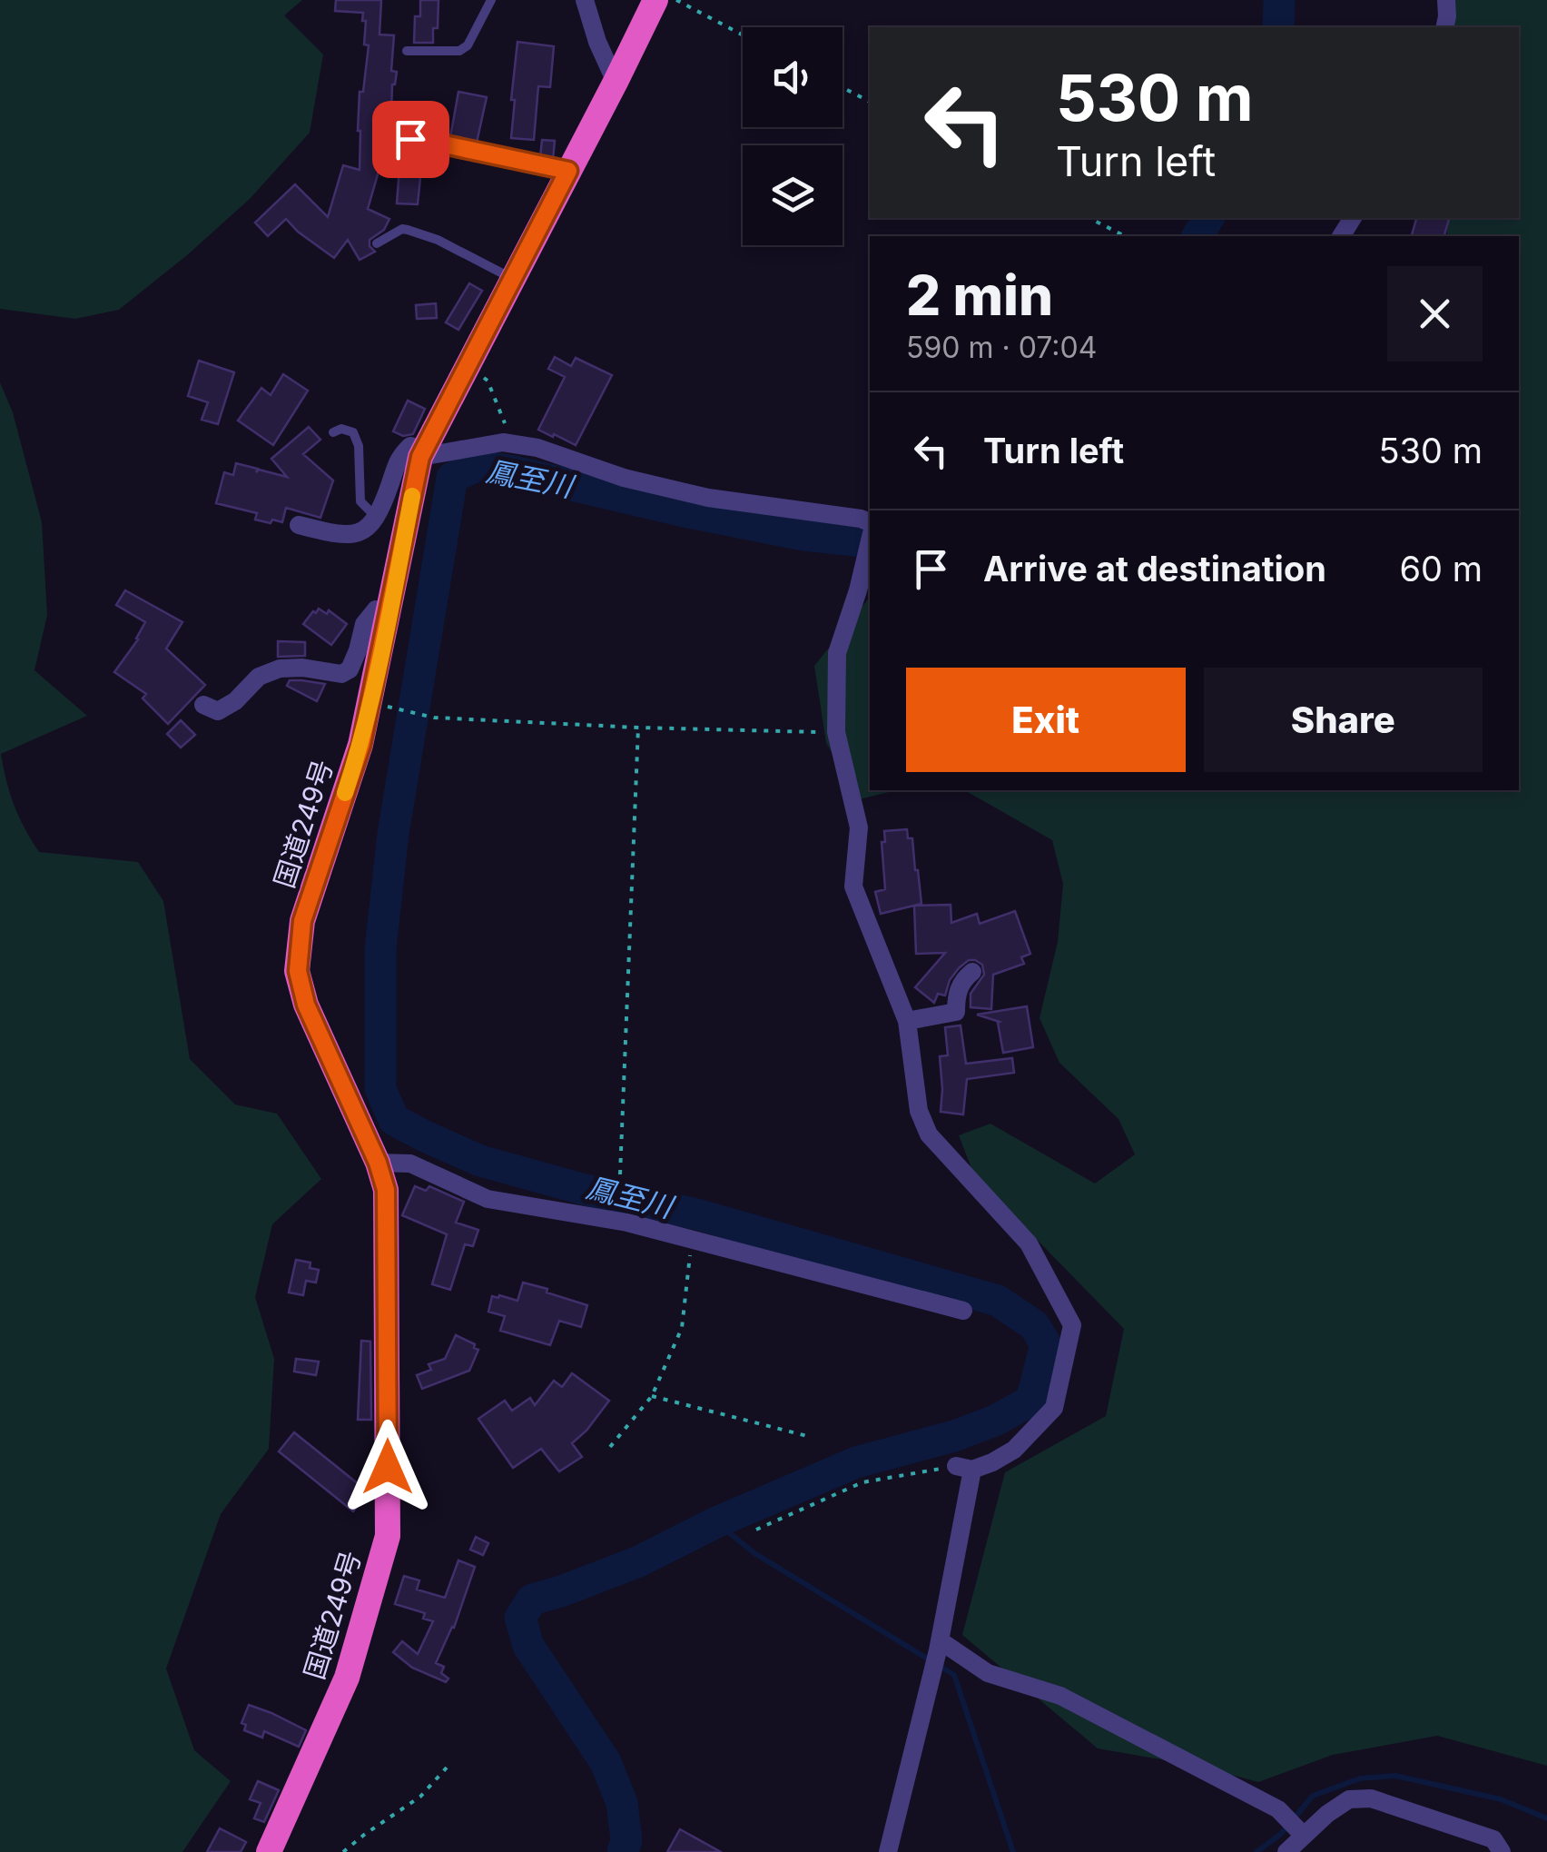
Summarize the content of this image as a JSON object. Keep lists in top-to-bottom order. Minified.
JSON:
{"streets":{"highway":["国道249号"]},"water":["鳳至川"],"page":{"turn":["530 m","Turn left"],"heading":["2 min","590 m · 07:04"],"list":[{"name":"Turn left","value":"530 m"},{"name":"Arrive at destination","value":"60 m"}],"buttons":["Exit","Share"]}}
